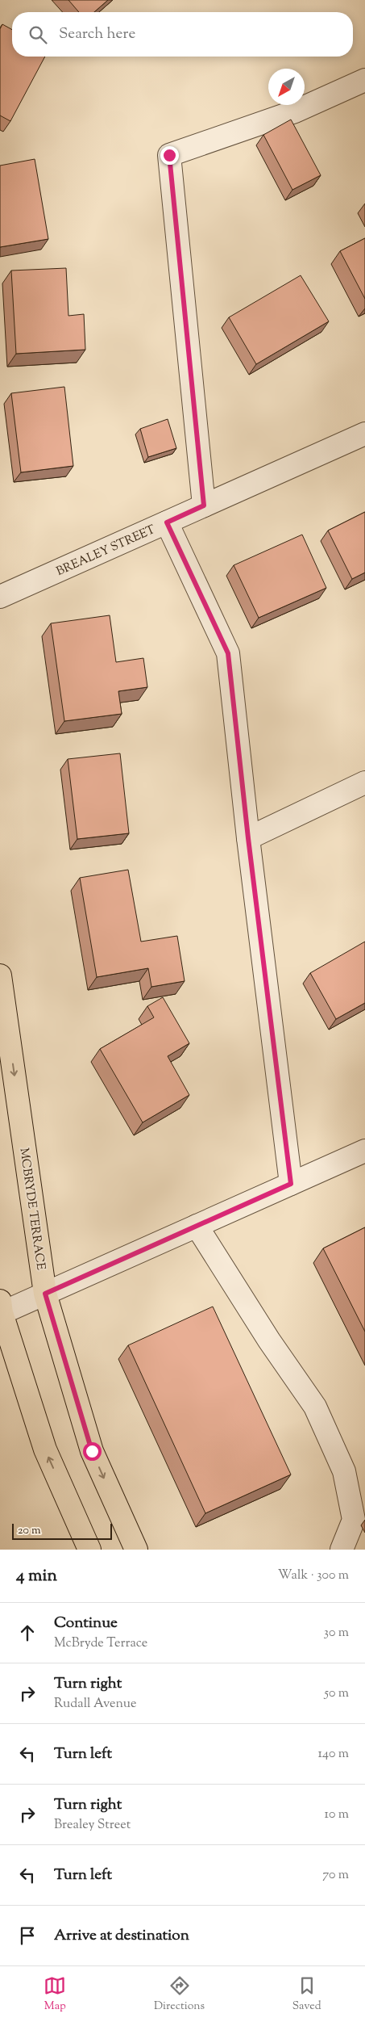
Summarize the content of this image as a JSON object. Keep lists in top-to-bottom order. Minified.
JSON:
{"streets":{"main road":["MCBRYDE TERRACE"],"street":["BREALEY STREET"]},"scale_bar":"20 m","north":"bottom left","page":{"search":"Search here","scale":"20 m","heading":["4 min","Walk · 300 m"],"list":[["Continue","McBryde Terrace","30 m"],["Turn right","Rudall Avenue","50 m"],["Turn left","140 m"],["Turn right","Brealey Street","10 m"],["Turn left","70 m"],"Arrive at destination"],"nav":["Map","Directions","Saved"]}}
